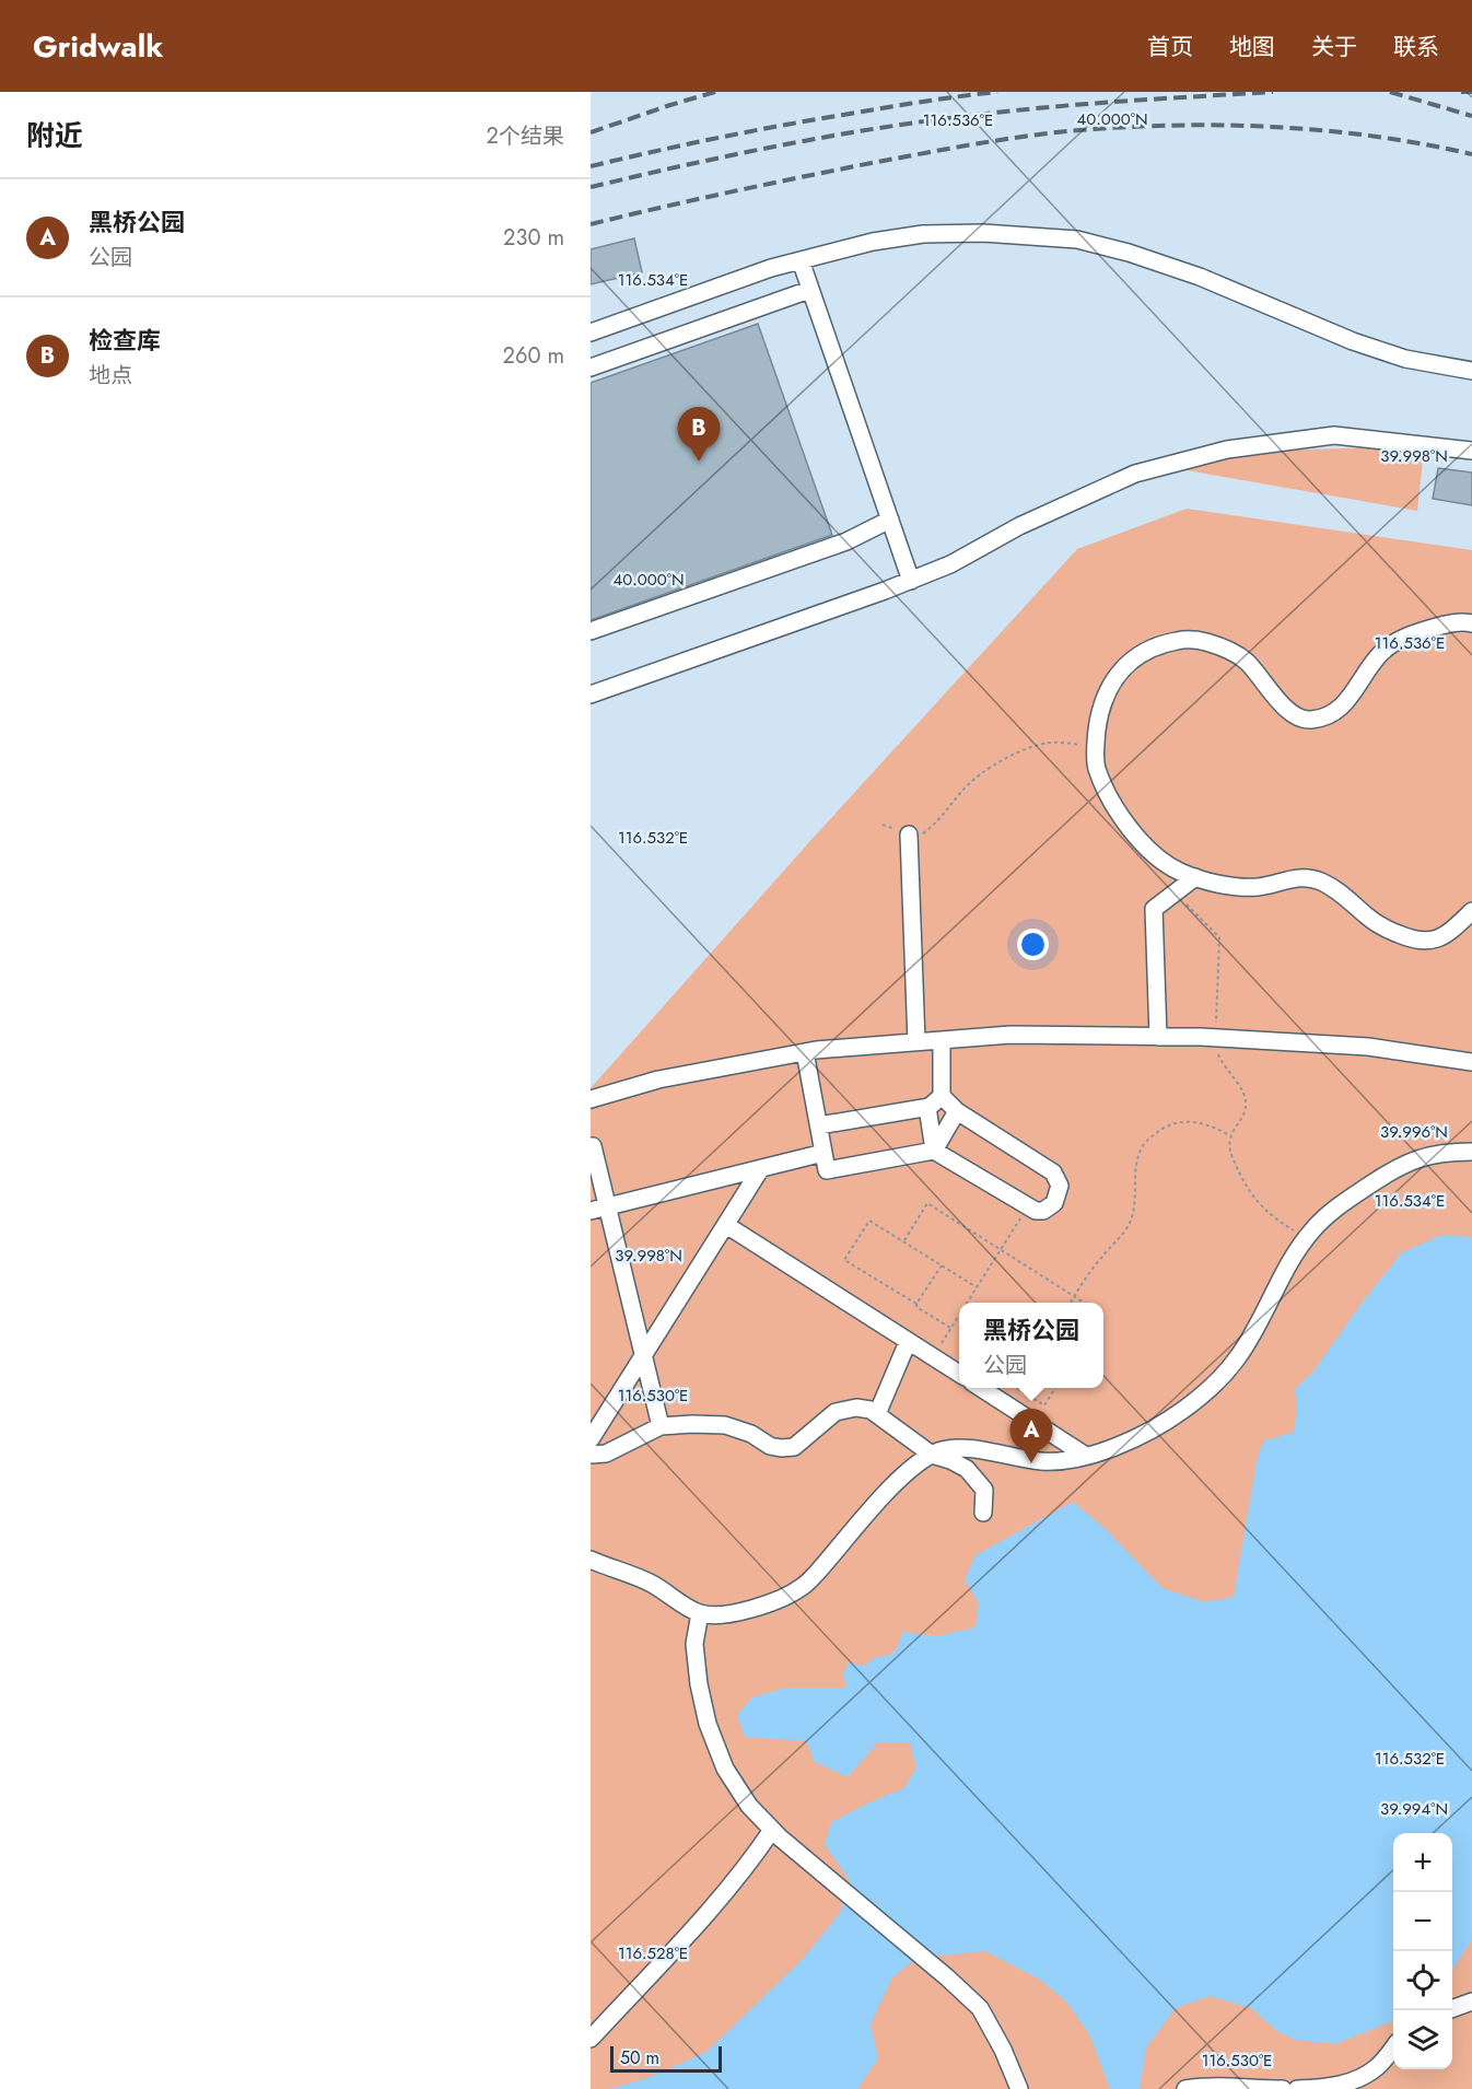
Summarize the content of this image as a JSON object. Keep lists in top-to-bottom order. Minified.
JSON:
{"scale_bar":"50 m","page":{"header":"Gridwalk","nav":["首页","地图","关于","联系"],"heading":["附近","2个结果"],"list":[{"mark":"A","name":"黑桥公园","note":"公园","value":"230 m"},{"mark":"B","name":"检查库","note":"地点","value":"260 m"}],"pins":["B","A"],"popup":["黑桥公园","公园"],"map_buttons":["+","−"],"scale":"50 m"},"coordinates":["40.000°N","116.536°E","116.534°E","39.998°N","116.532°E","39.996°N","116.530°E","39.994°N","116.528°E"]}
